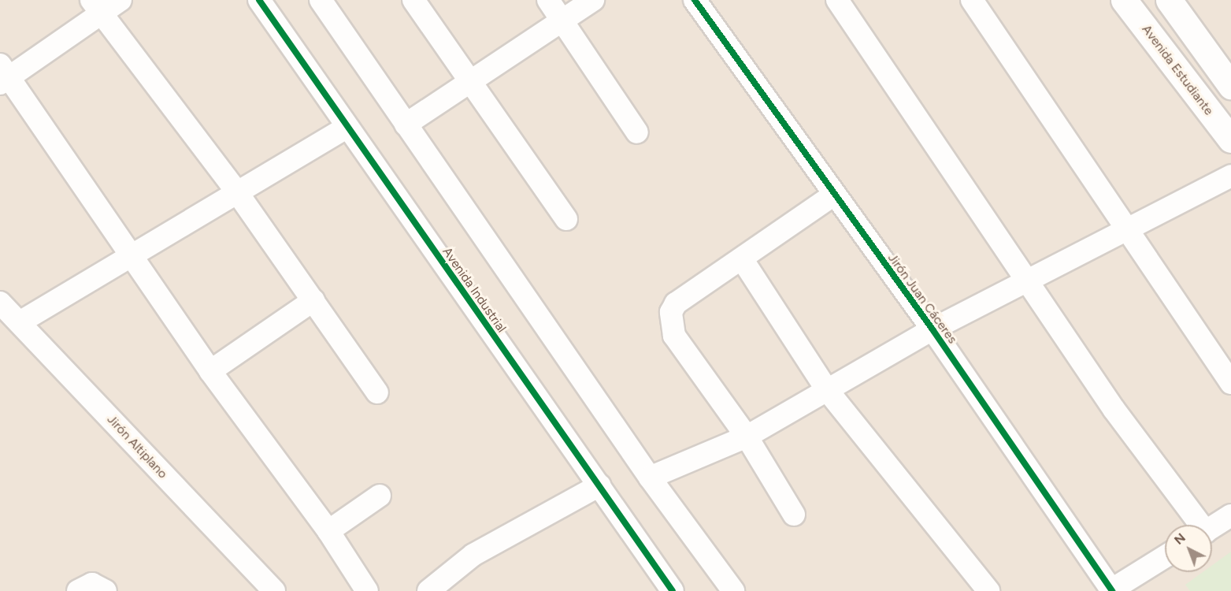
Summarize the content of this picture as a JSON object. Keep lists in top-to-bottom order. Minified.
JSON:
{"streets":{"street":["Avenida Estudiante","Avenida Industrial","Jirón Juan Cáceres","Jirón Altiplano"]},"north":"top left"}
